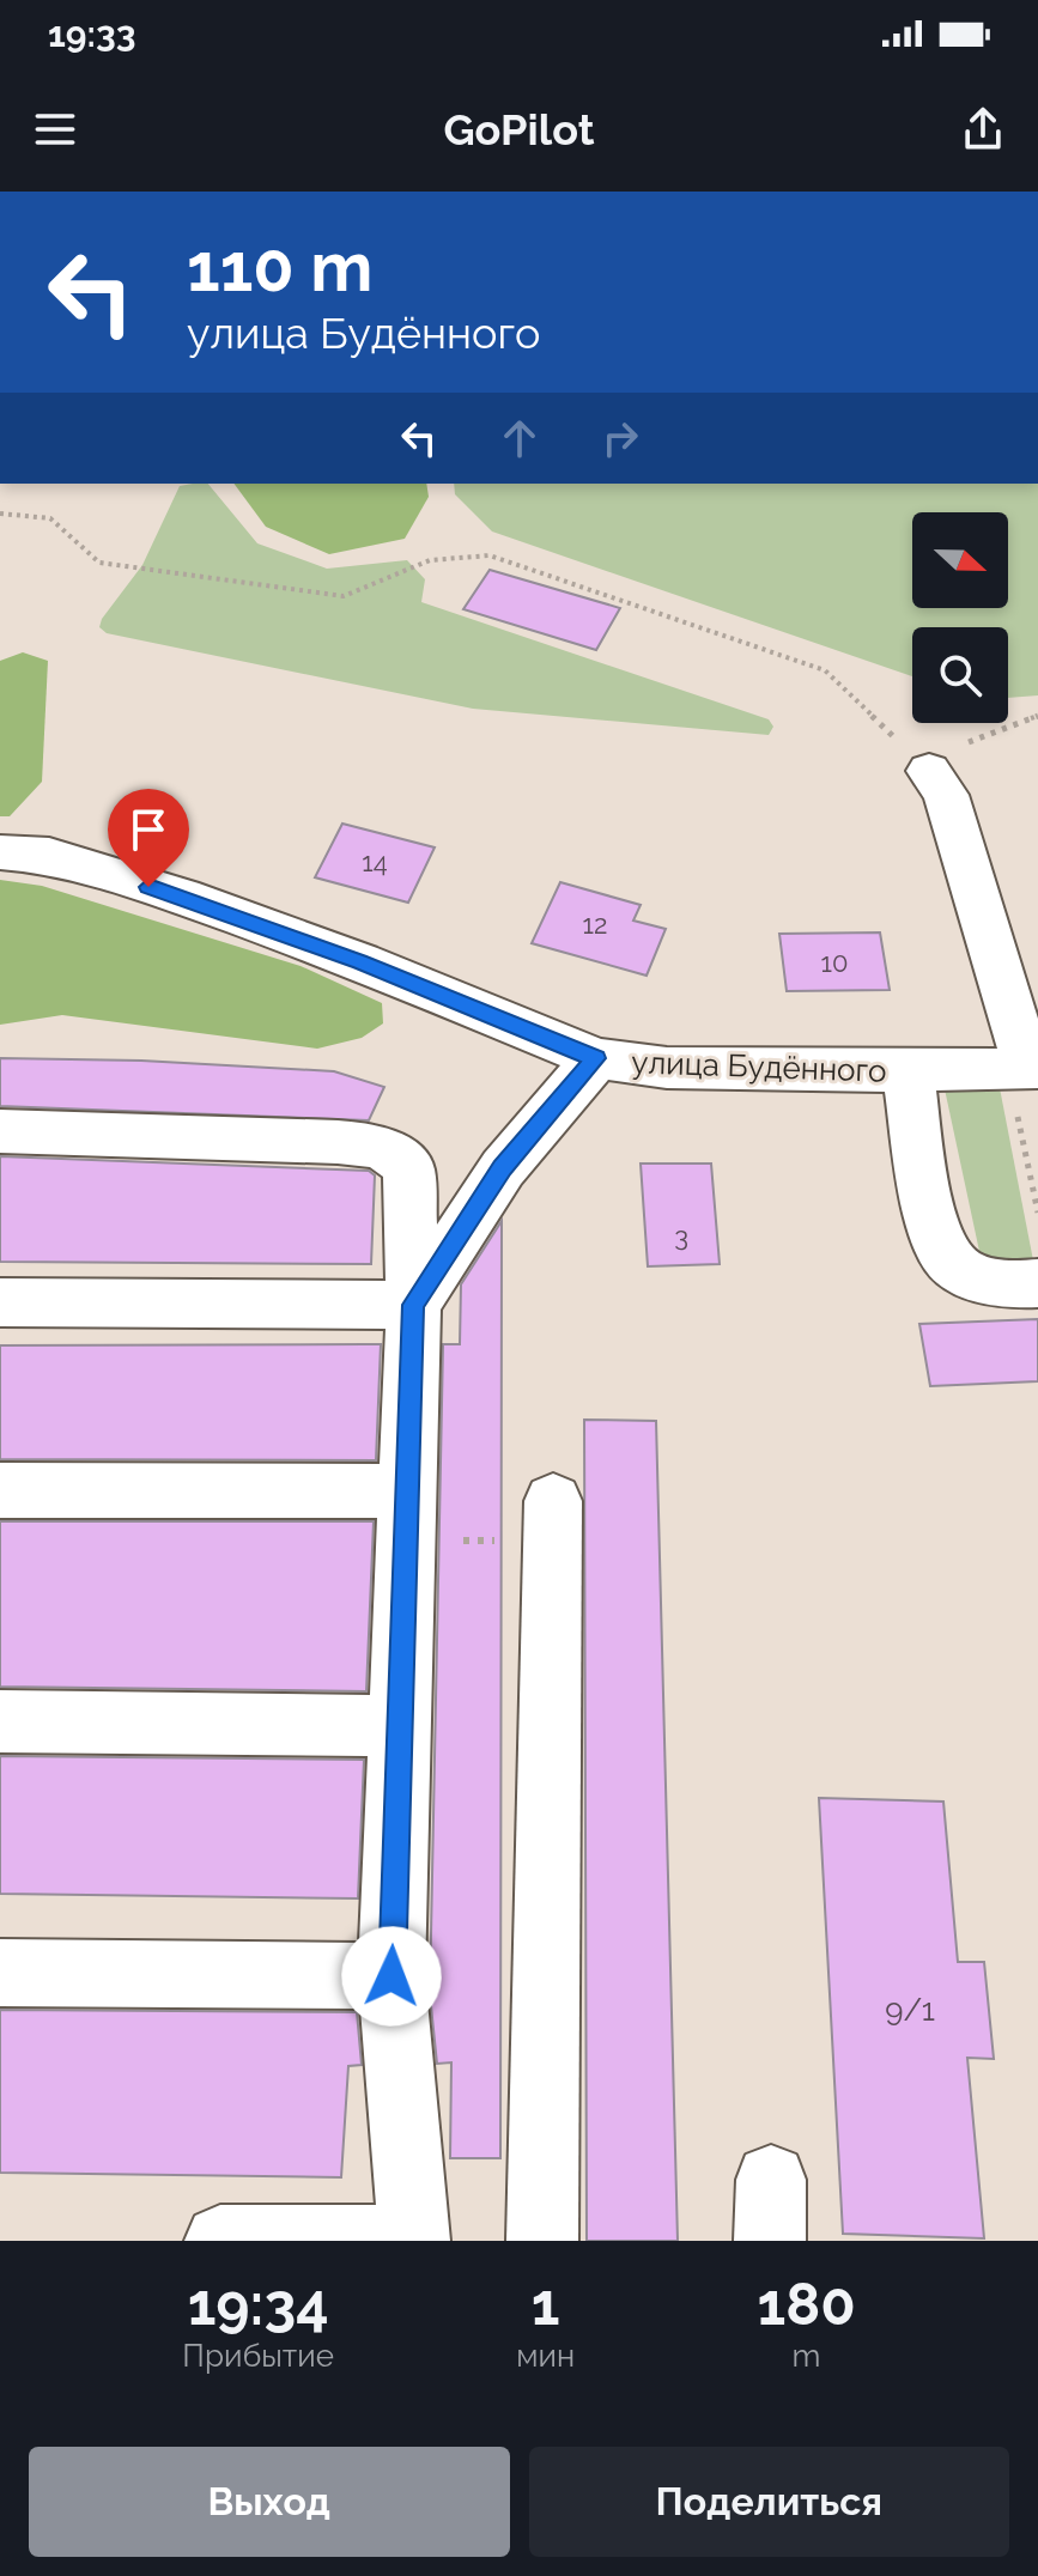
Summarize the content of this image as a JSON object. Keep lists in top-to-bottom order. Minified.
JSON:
{"streets":{"street":["улица Будённого"]},"house_numbers":["14","12","10","3","9/1"],"north":"right","page":{"status":"19:33","header":"GoPilot","turn":["110 m","улица Будённого"],"eta":["19:34","Прибытие","1","мин","180","m"],"buttons":["Выход","Поделиться"]}}
